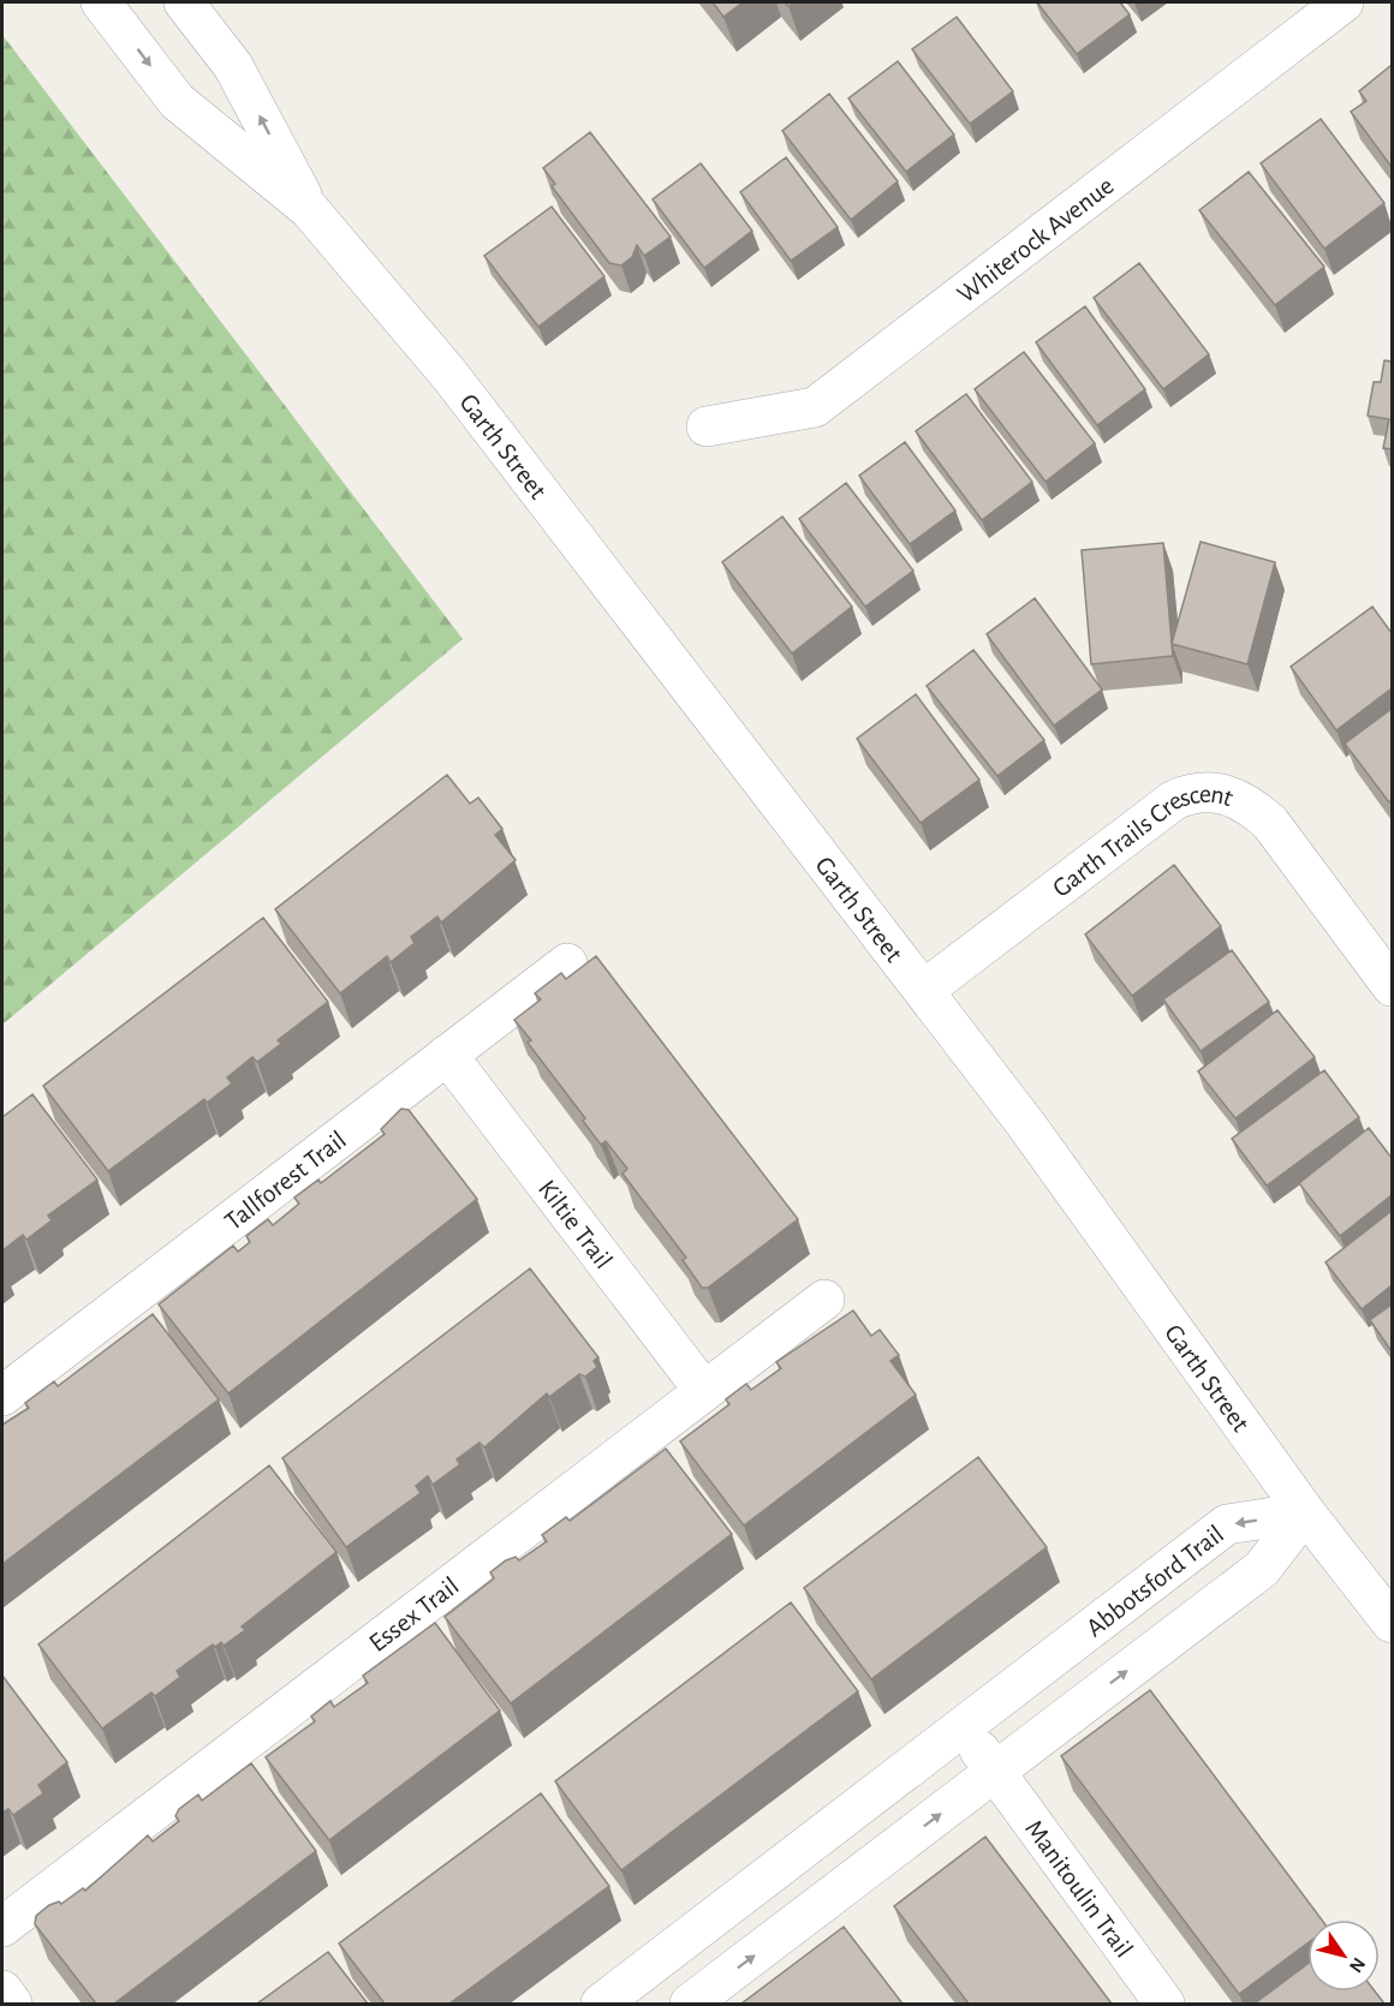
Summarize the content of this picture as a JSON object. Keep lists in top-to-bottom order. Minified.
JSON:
{"streets":{"street":["Whiterock Avenue","Garth Street","Garth Trails Crescent","Tallforest Trail","Kiltie Trail","Abbotsford Trail","Essex Trail","Manitoulin Trail"]},"crossings":[["Garth Street","Garth Trails Crescent"],["Garth Street","Abbotsford Trail"],["Tallforest Trail","Kiltie Trail"],["Kiltie Trail","Essex Trail"],["Abbotsford Trail","Manitoulin Trail"]],"north":"bottom right"}
